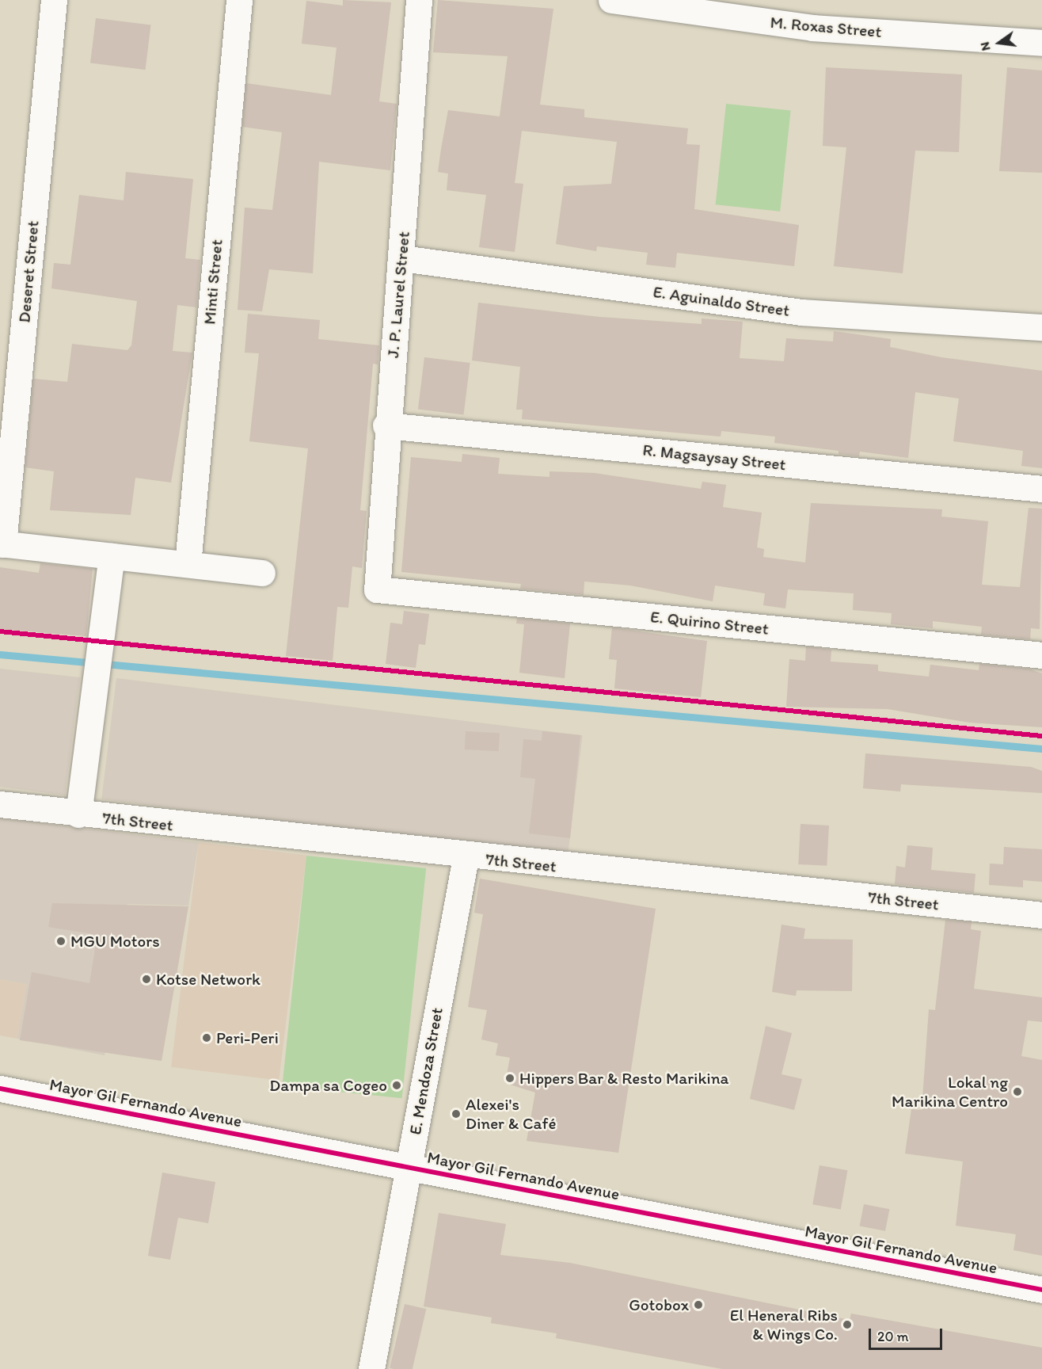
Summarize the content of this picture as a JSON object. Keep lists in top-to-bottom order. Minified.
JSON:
{"streets":{"street":["M. Roxas Street","Deseret Street","Minti Street","J. P. Laurel Street","E. Aguinaldo Street","R. Magsaysay Street","E. Quirino Street","7th Street","E. Mendoza Street","Mayor Gil Fernando Avenue"]},"crossings":[["J. P. Laurel Street","E. Aguinaldo Street"],["J. P. Laurel Street","R. Magsaysay Street"],["J. P. Laurel Street","E. Quirino Street"],["7th Street","E. Mendoza Street"],["E. Mendoza Street","Mayor Gil Fernando Avenue"]],"places":["MGU Motors","Kotse Network","Peri-Peri","Hippers Bar & Resto Marikina","Dampa sa Cogeo","Lokal ng Marikina Centro","Alexei's Diner & Café","Gotobox","El Heneral Ribs & Wings Co."],"scale_bar":"20 m","north":"left"}
